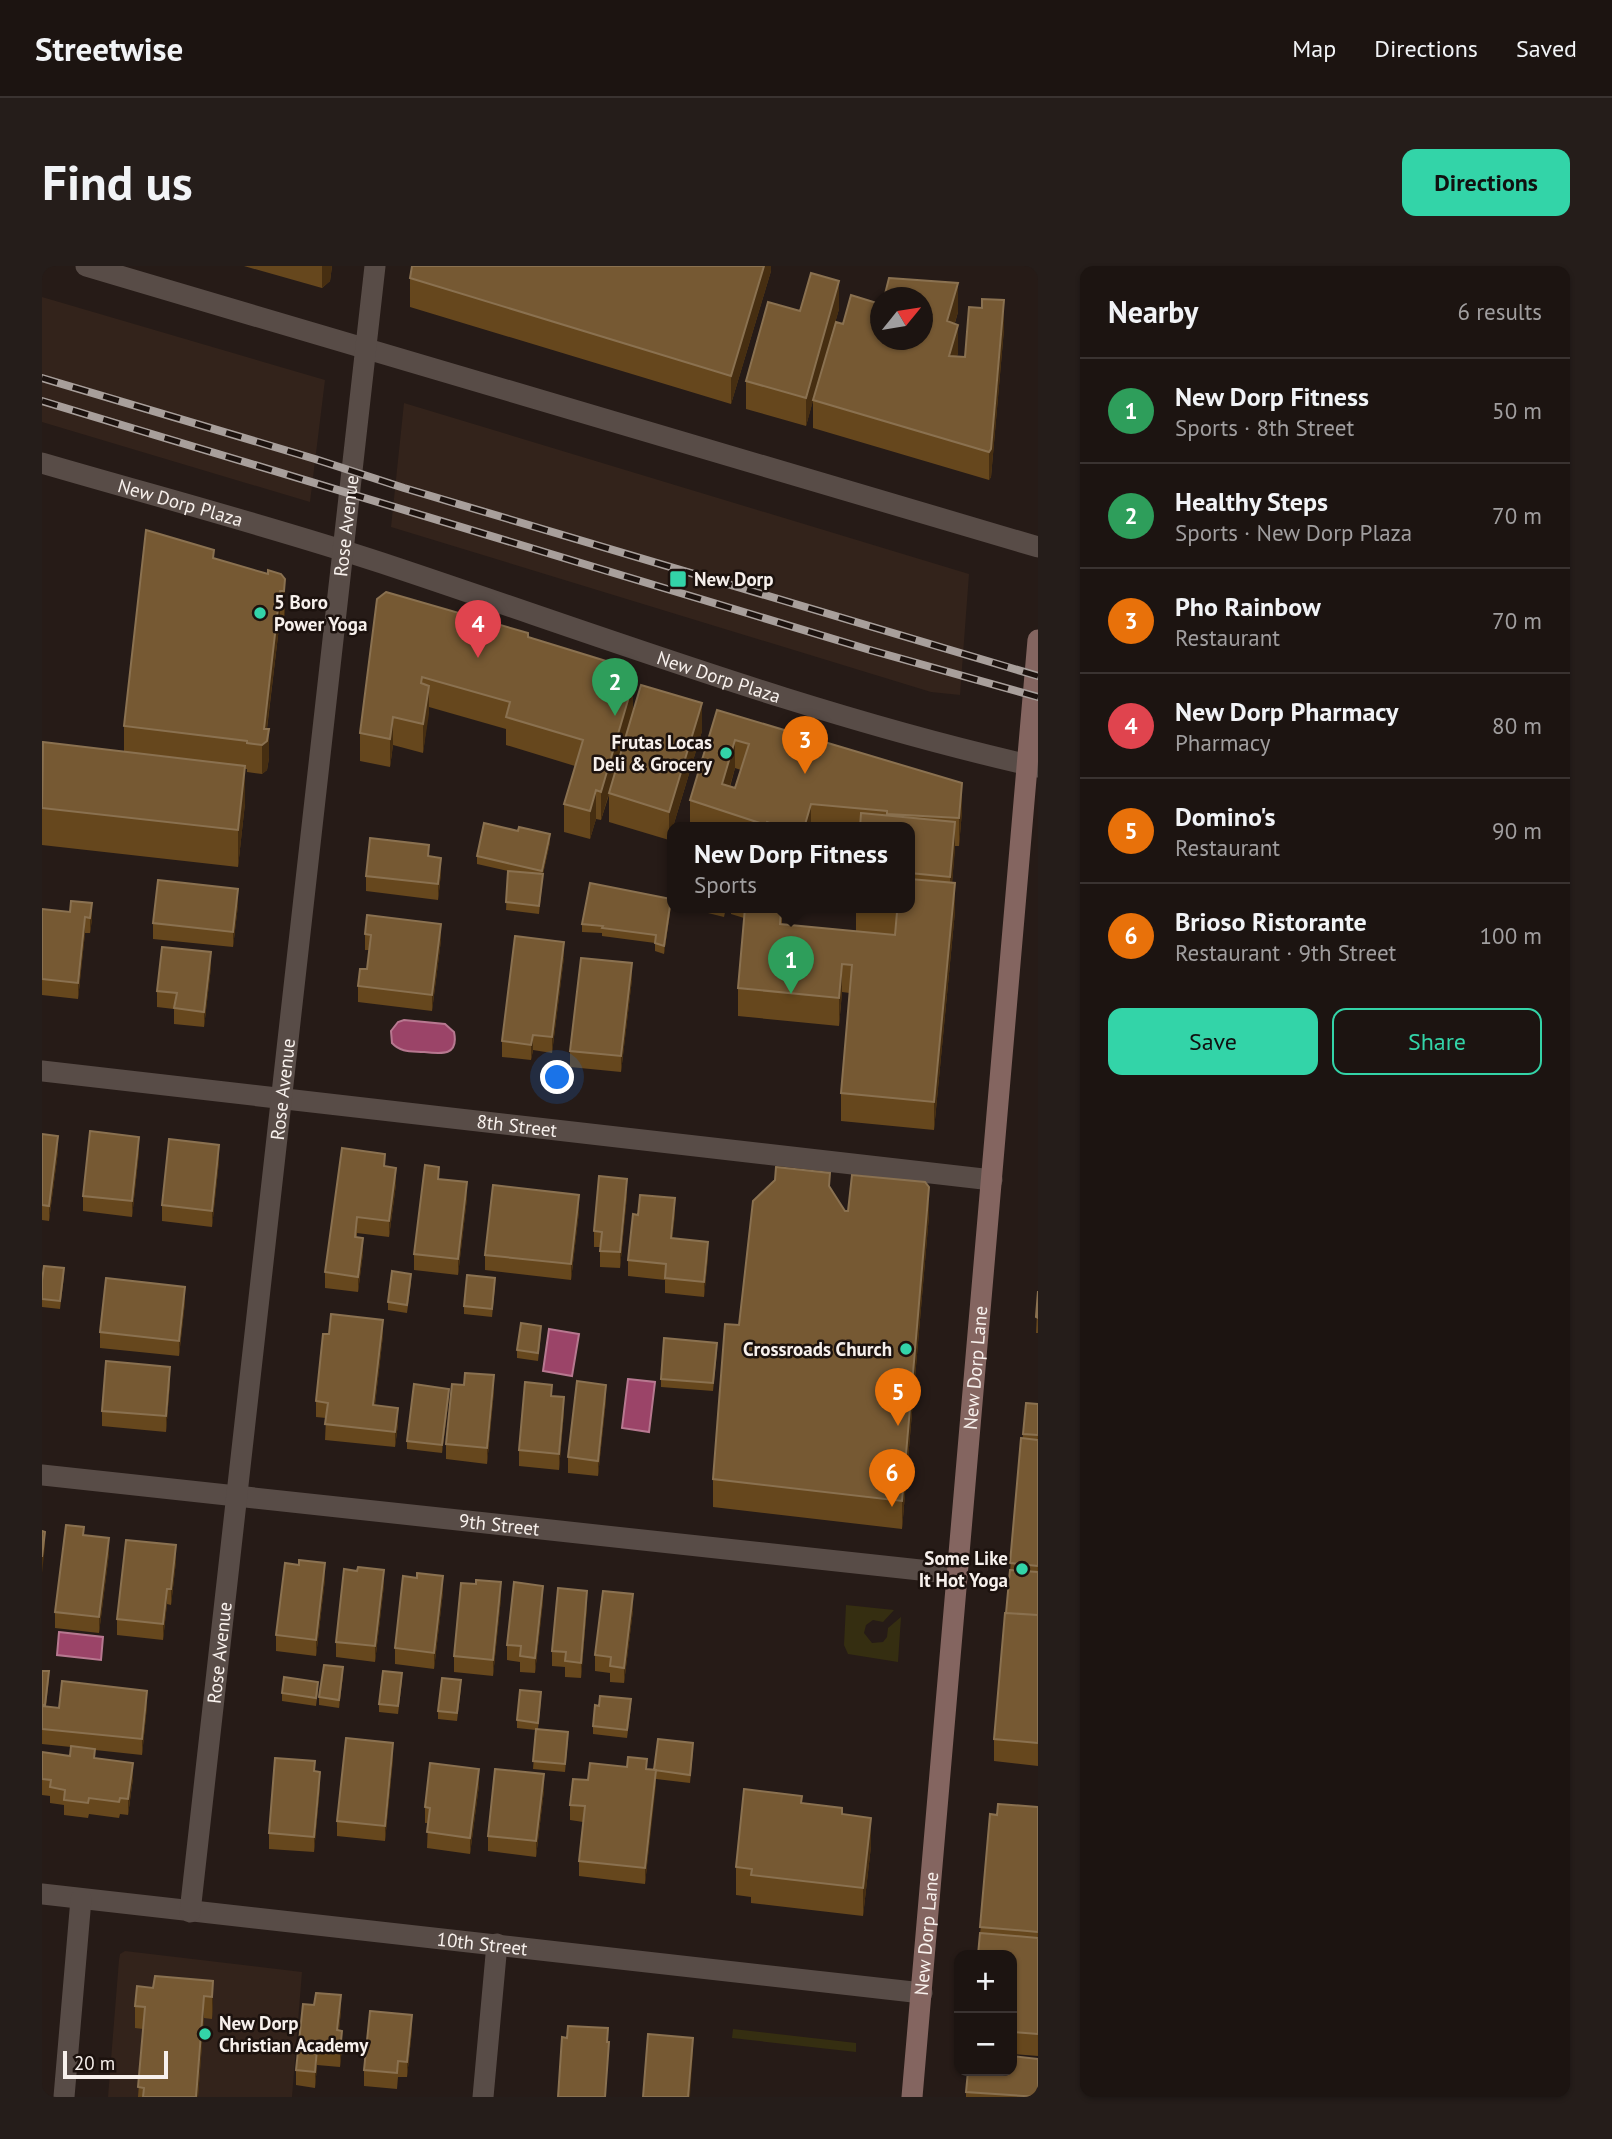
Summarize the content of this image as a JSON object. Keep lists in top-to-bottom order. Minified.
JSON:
{"streets":{"street":["New Dorp Plaza","Rose Avenue","8th Street","New Dorp Lane","9th Street","10th Street"]},"crossings":[["New Dorp Plaza","Rose Avenue"],["New Dorp Plaza","New Dorp Lane"],["Rose Avenue","8th Street"],["Rose Avenue","9th Street"],["Rose Avenue","10th Street"],["8th Street","New Dorp Lane"],["New Dorp Lane","9th Street"],["New Dorp Lane","10th Street"]],"places":{"transit":["New Dorp"],"other":["5 Boro Power Yoga","Frutas Locas Deli & Grocery","Crossroads Church","Some Like It Hot Yoga","New Dorp Christian Academy"]},"scale_bar":"20 m","north":"top right","page":{"header":"Streetwise","nav":["Map","Directions","Saved"],"buttons":["Directions",["Save","Share"]],"title":"Find us","heading":["Nearby","6 results"],"list":[{"mark":"1","name":"New Dorp Fitness","note":"Sports · 8th Street","value":"50 m"},{"mark":"2","name":"Healthy Steps","note":"Sports · New Dorp Plaza","value":"70 m"},{"mark":"3","name":"Pho Rainbow","note":"Restaurant","value":"70 m"},{"mark":"4","name":"New Dorp Pharmacy","note":"Pharmacy","value":"80 m"},{"mark":"5","name":"Domino's","note":"Restaurant","value":"90 m"},{"mark":"6","name":"Brioso Ristorante","note":"Restaurant · 9th Street","value":"100 m"}],"pins":["4","2","3","1","5","6"],"popup":["New Dorp Fitness","Sports"],"map_buttons":["+","−"],"scale":"20 m"}}
